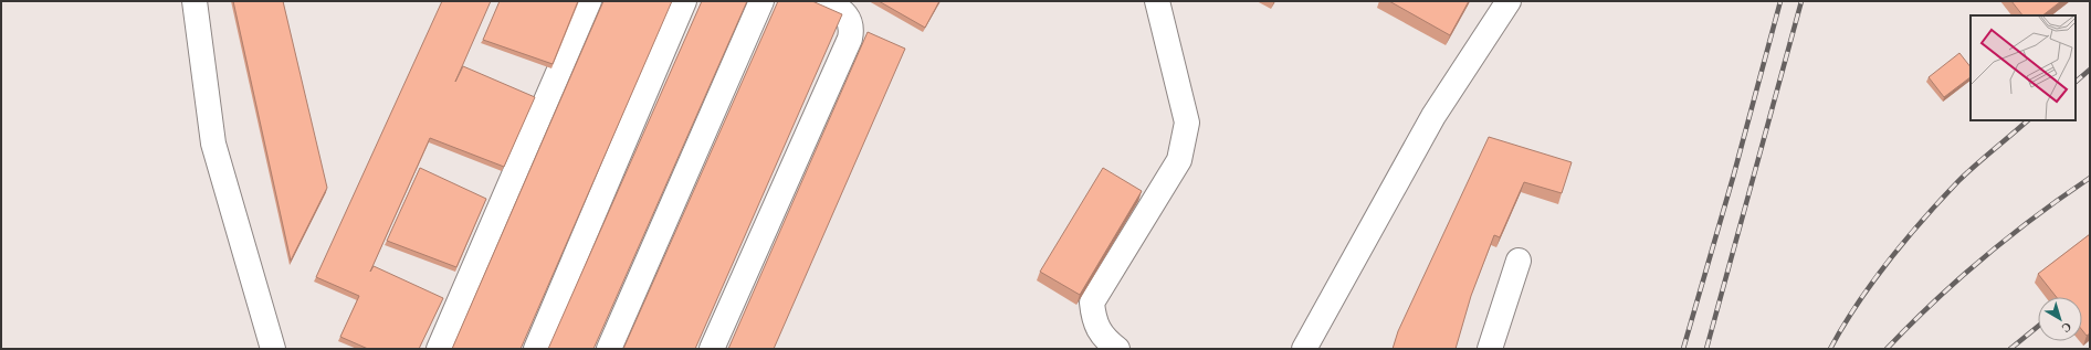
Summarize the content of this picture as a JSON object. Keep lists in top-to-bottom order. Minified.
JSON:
{"north":"bottom right"}
